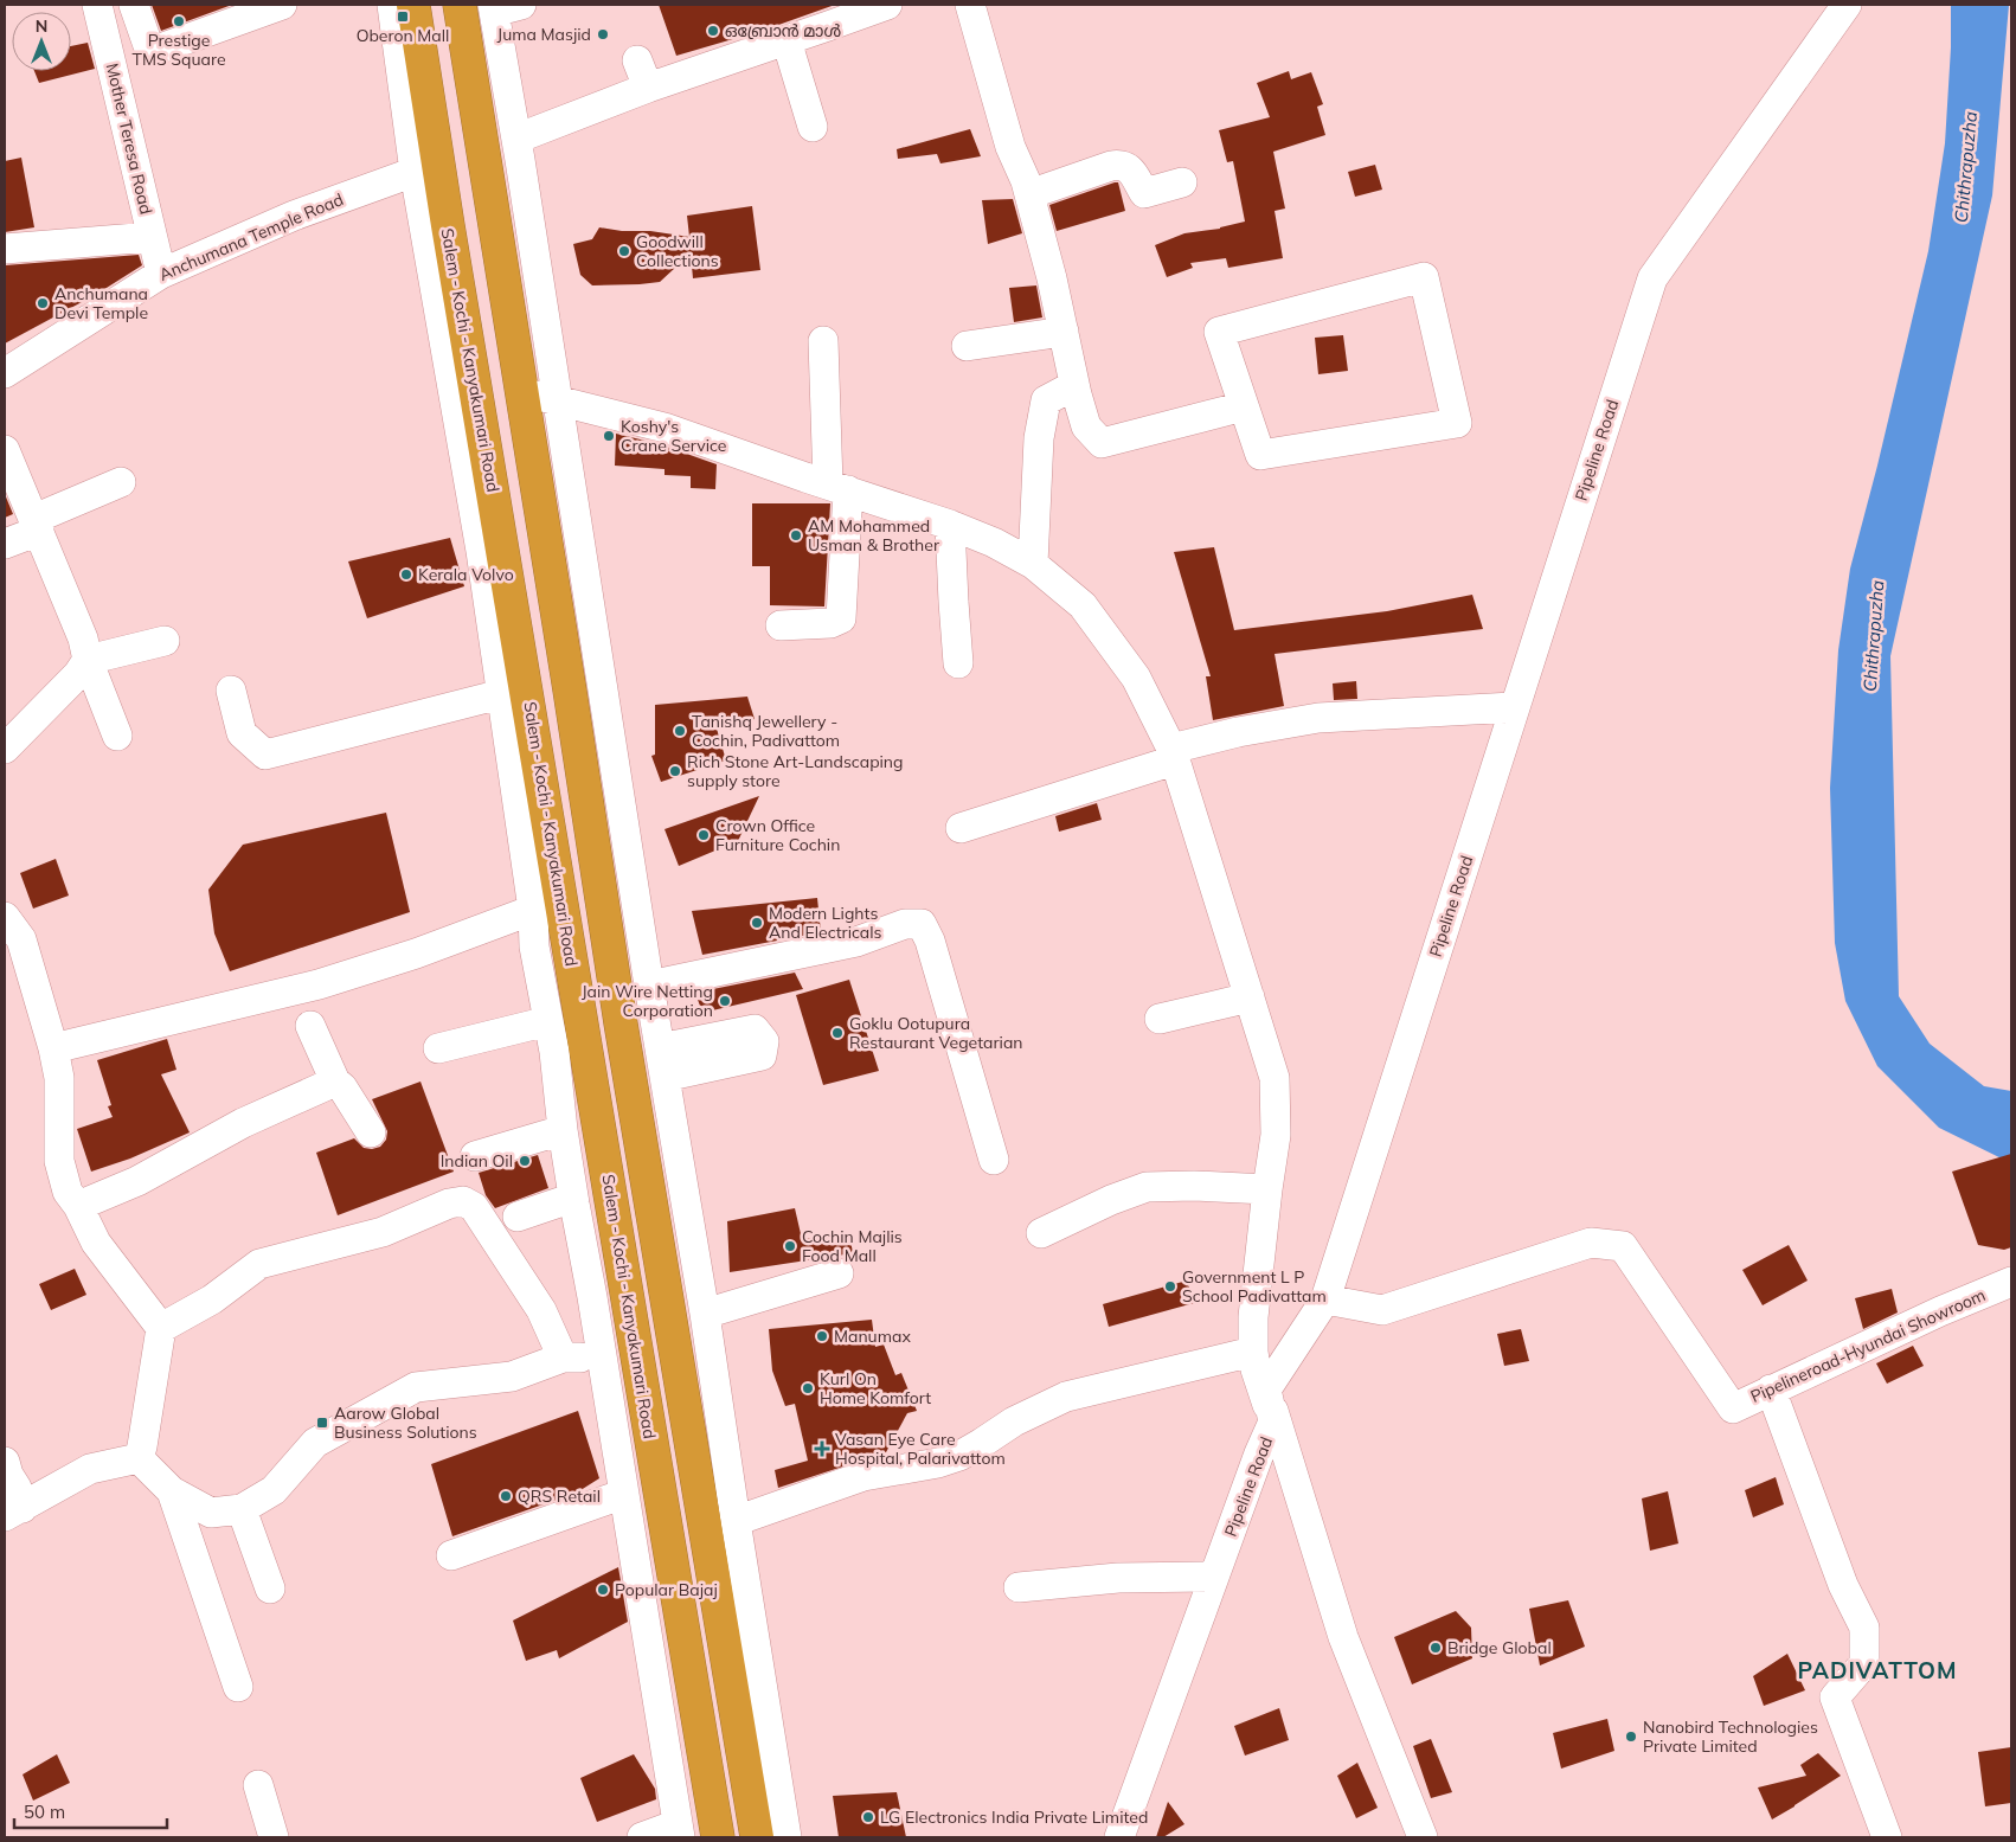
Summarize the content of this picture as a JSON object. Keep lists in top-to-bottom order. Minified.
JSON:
{"streets":{"highway":["Salem - Kochi - Kanyakumari Road"],"street":["Mother Teresa Road","Anchumana Temple Road","Pipeline Road","Pipelineroad-Hyundai Showroom"]},"crossings":[["Mother Teresa Road","Anchumana Temple Road"],["Pipeline Road","Pipelineroad-Hyundai Showroom"]],"districts":["PADIVATTOM"],"water":["Chithrapuzha"],"places":{"transit":["Oberon Mall","Aarow Global Business Solutions"],"other":["Prestige TMS Square","ഒബ്രോൻ മാൾ","Juma Masjid","Goodwill Collections","Anchumana Devi Temple","Koshy's Crane Service","AM Mohammed Usman & Brother","Kerala Volvo","Tanishq Jewellery - Cochin, Padivattom","Rich Stone Art-Landscaping supply store","Crown Office Furniture Cochin","Modern Lights And Electricals","Jain Wire Netting Corporation","Goklu Ootupura Restaurant Vegetarian","Indian Oil","Cochin Majlis Food Mall","Government L P School Padivattam","Manumax","Kurl On Home Komfort","QRS Retail","Popular Bajaj","Bridge Global","Nanobird Technologies Private Limited","LG Electronics India Private Limited"],"health":["Vasan Eye Care Hospital, Palarivattom"]},"scale_bar":"50 m","north":"top"}
